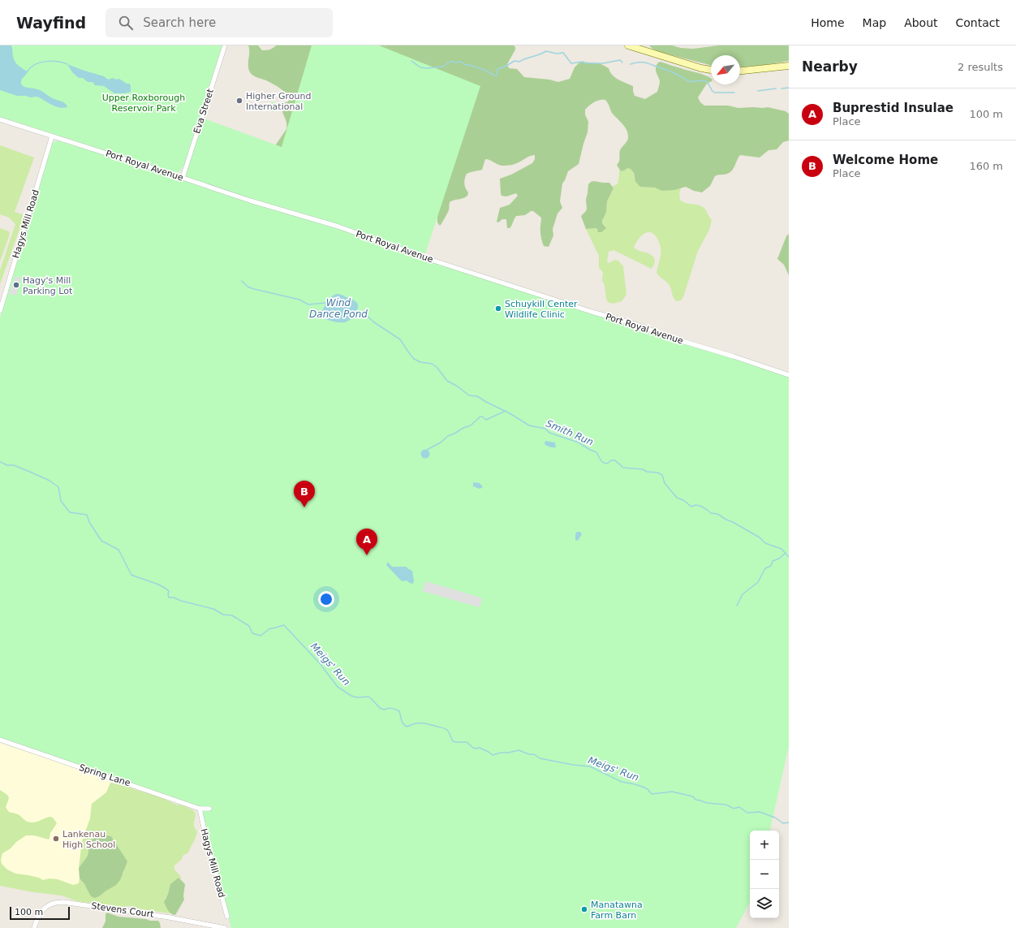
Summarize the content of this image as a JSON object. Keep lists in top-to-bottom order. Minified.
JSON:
{"streets":{"street":["Eva Street","Port Royal Avenue","Hagys Mill Road","Spring Lane","Stevens Court"]},"crossings":[["Eva Street","Port Royal Avenue"],["Port Royal Avenue","Hagys Mill Road"],["Hagys Mill Road","Spring Lane"]],"water":["Wind Dance Pond","Smith Run","Meigs' Run"],"parks":["Upper Roxborough Reservoir Park"],"places":["Higher Ground International","Hagy's Mill Parking Lot","Schuykill Center Wildlife Clinic","Lankenau High School","Manatawna Farm Barn"],"scale_bar":"100 m","north":"bottom left","page":{"header":"Wayfind","search":"Search here","nav":["Home","Map","About","Contact"],"heading":["Nearby","2 results"],"list":[{"mark":"A","name":"Buprestid Insulae","note":"Place","value":"100 m"},{"mark":"B","name":"Welcome Home","note":"Place","value":"160 m"}],"pins":["B","A"],"map_buttons":["+","−"],"scale":"100 m"}}
